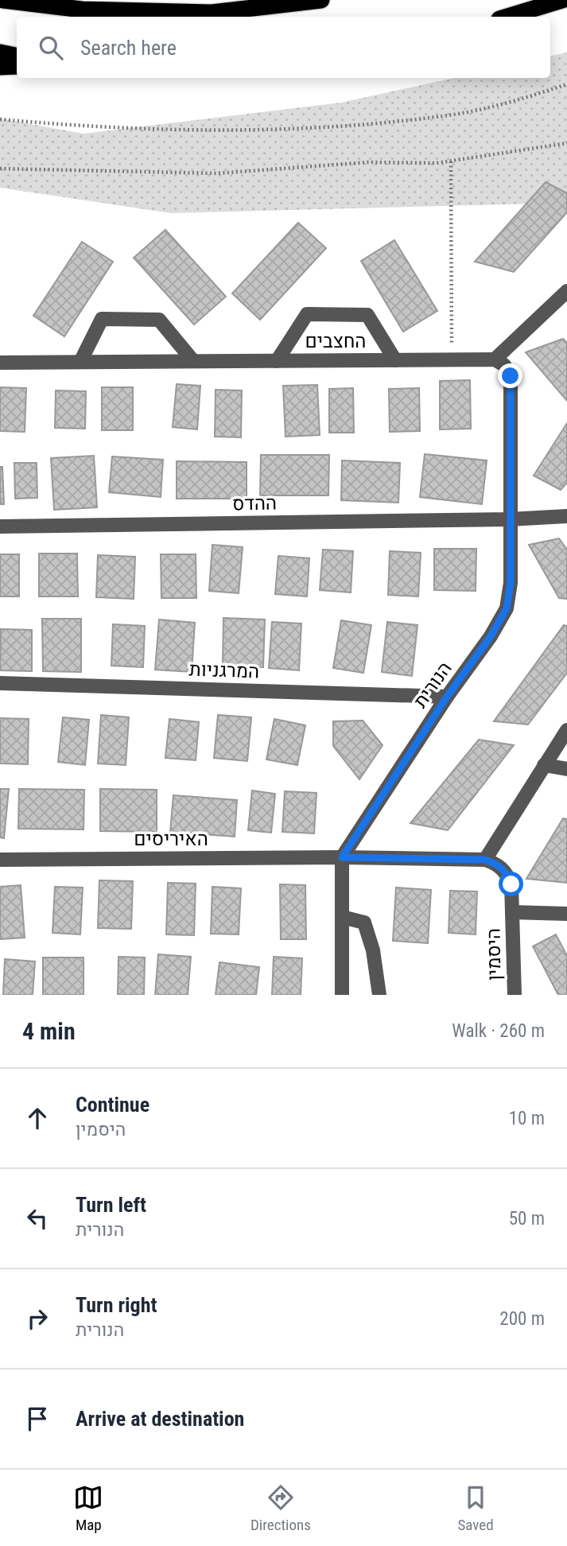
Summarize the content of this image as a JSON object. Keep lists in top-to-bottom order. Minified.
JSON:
{"streets":{"street":["החצבים","ההדס","המרגניות","הנורית","האיריסים","היסמין"]},"crossings":[["החצבים","הנורית"],["ההדס","הנורית"],["המרגניות","הנורית"],["הנורית","האיריסים"]],"page":{"search":"Search here","heading":["4 min","Walk · 260 m"],"list":[["Continue","היסמין","10 m"],["Turn left","הנורית","50 m"],["Turn right","הנורית","200 m"],"Arrive at destination"],"nav":["Map","Directions","Saved"]}}
